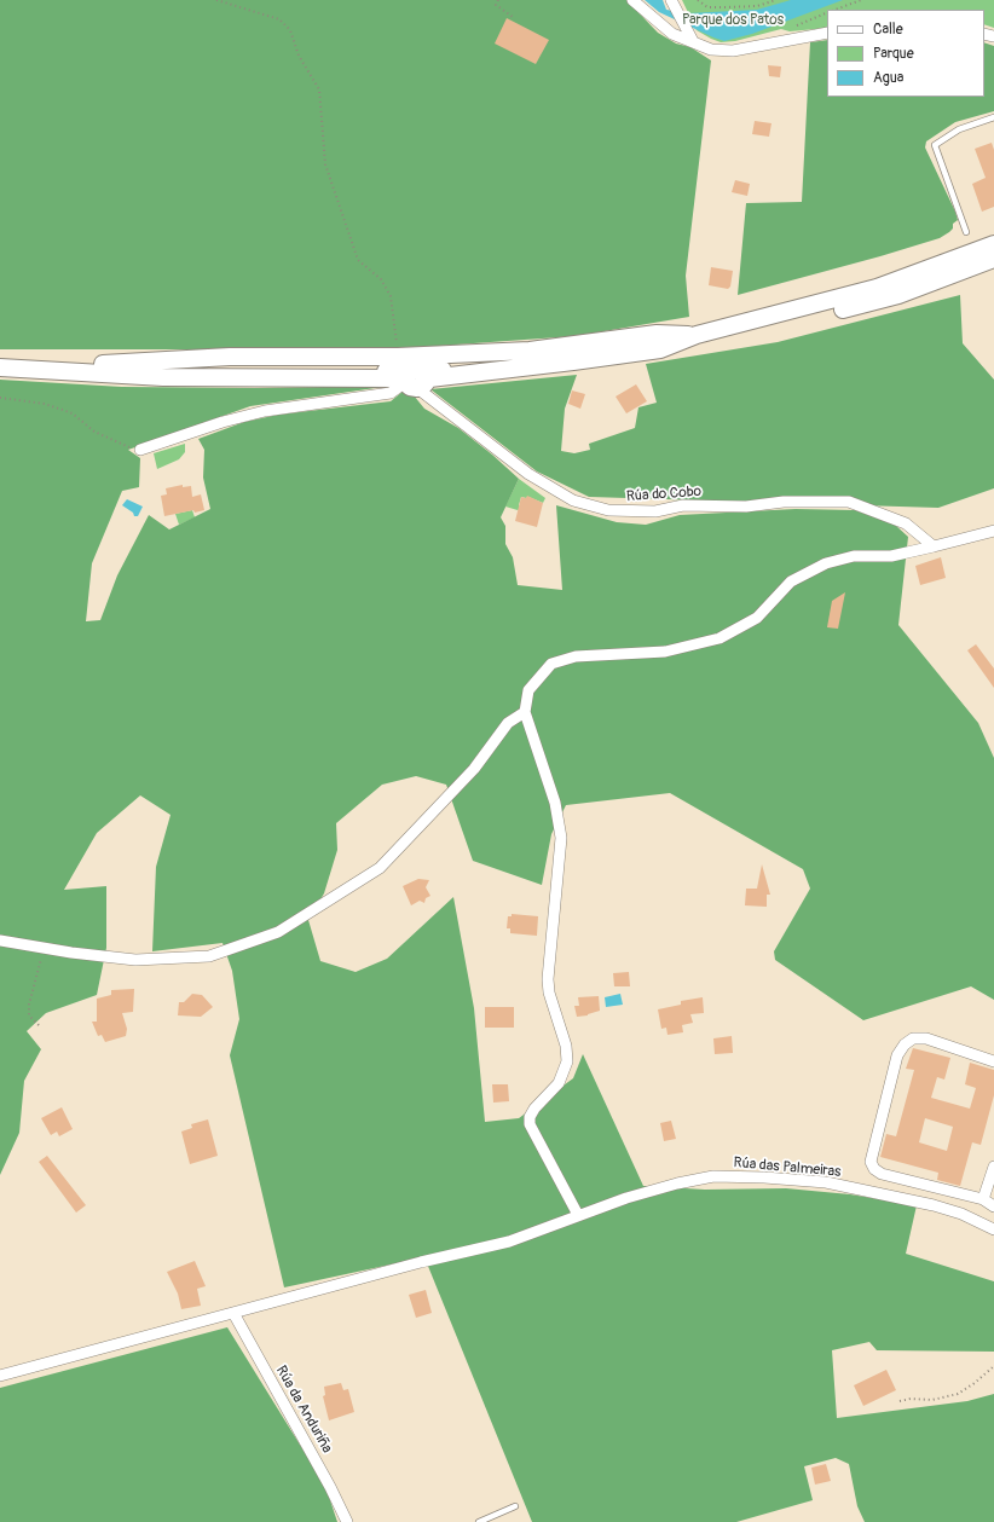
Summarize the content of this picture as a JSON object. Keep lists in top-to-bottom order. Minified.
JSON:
{"streets":{"street":["Rúa do Cobo","Rúa das Palmeiras","Rúa da Anduriña"]},"crossings":[["Rúa das Palmeiras","Rúa da Anduriña"]],"parks":["Parque dos Patos"],"legend":["Calle","Parque","Agua"]}
